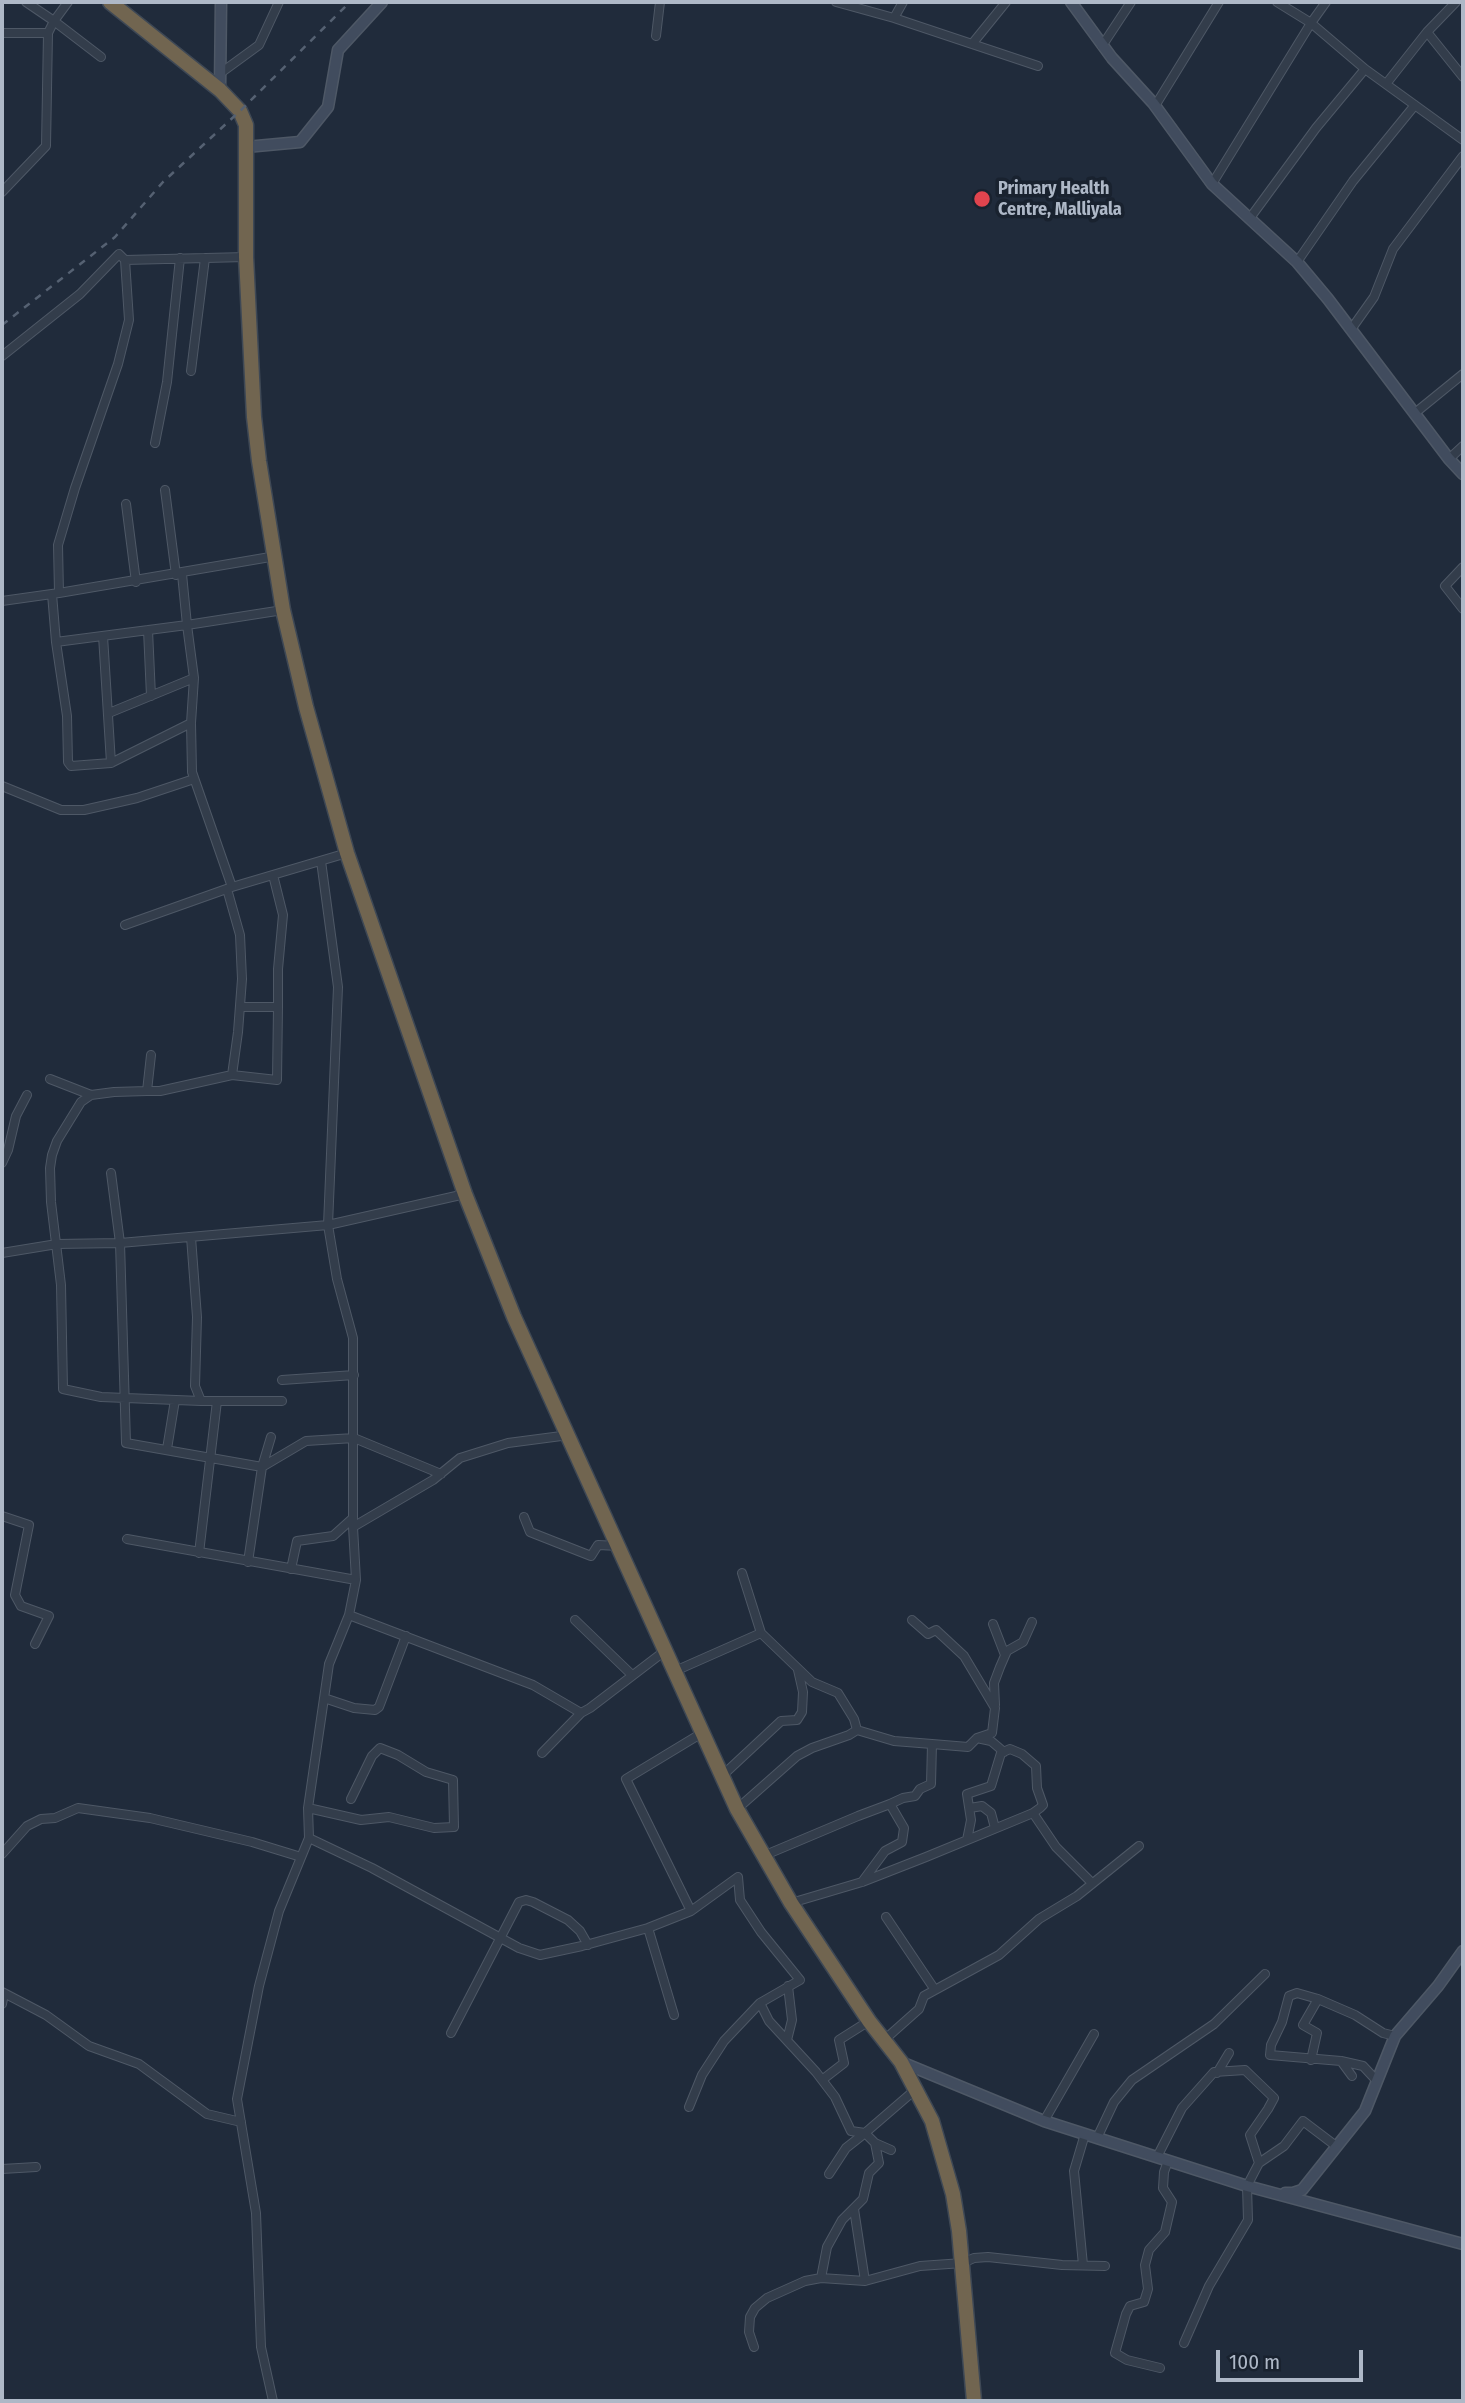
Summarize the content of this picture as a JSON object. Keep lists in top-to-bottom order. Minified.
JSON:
{"places":["Primary Health Centre, Malliyala"],"scale_bar":"100 m"}
